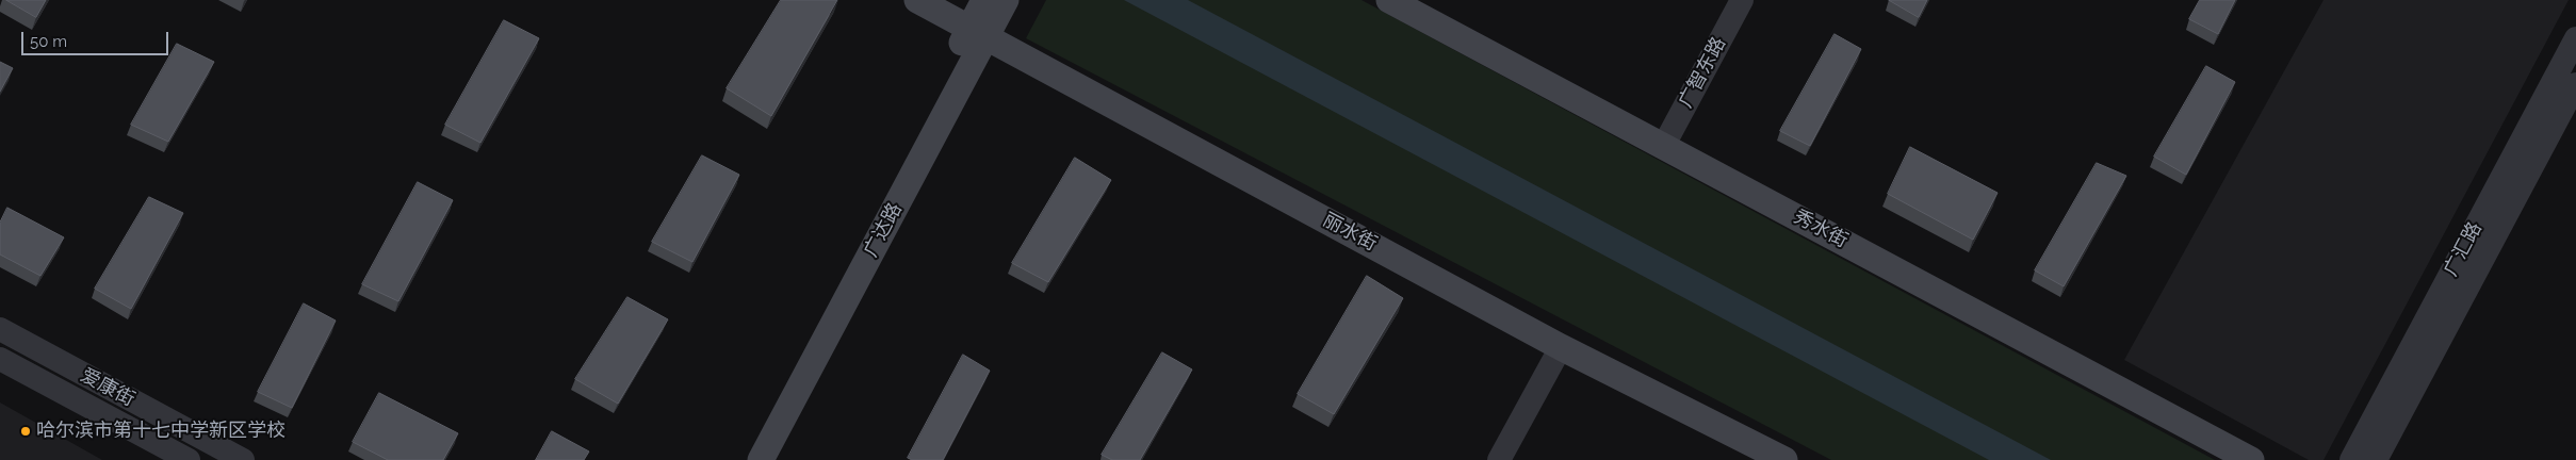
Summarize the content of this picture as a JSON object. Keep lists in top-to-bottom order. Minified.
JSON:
{"streets":{"main road":["秀水街","广达路","丽水街"],"street":["广智东路","广汇路","爱康街"]},"crossings":[["广智东路","秀水街"],["广达路","丽水街"]],"places":["哈尔滨市第十七中学新区学校"],"scale_bar":"50 m"}
